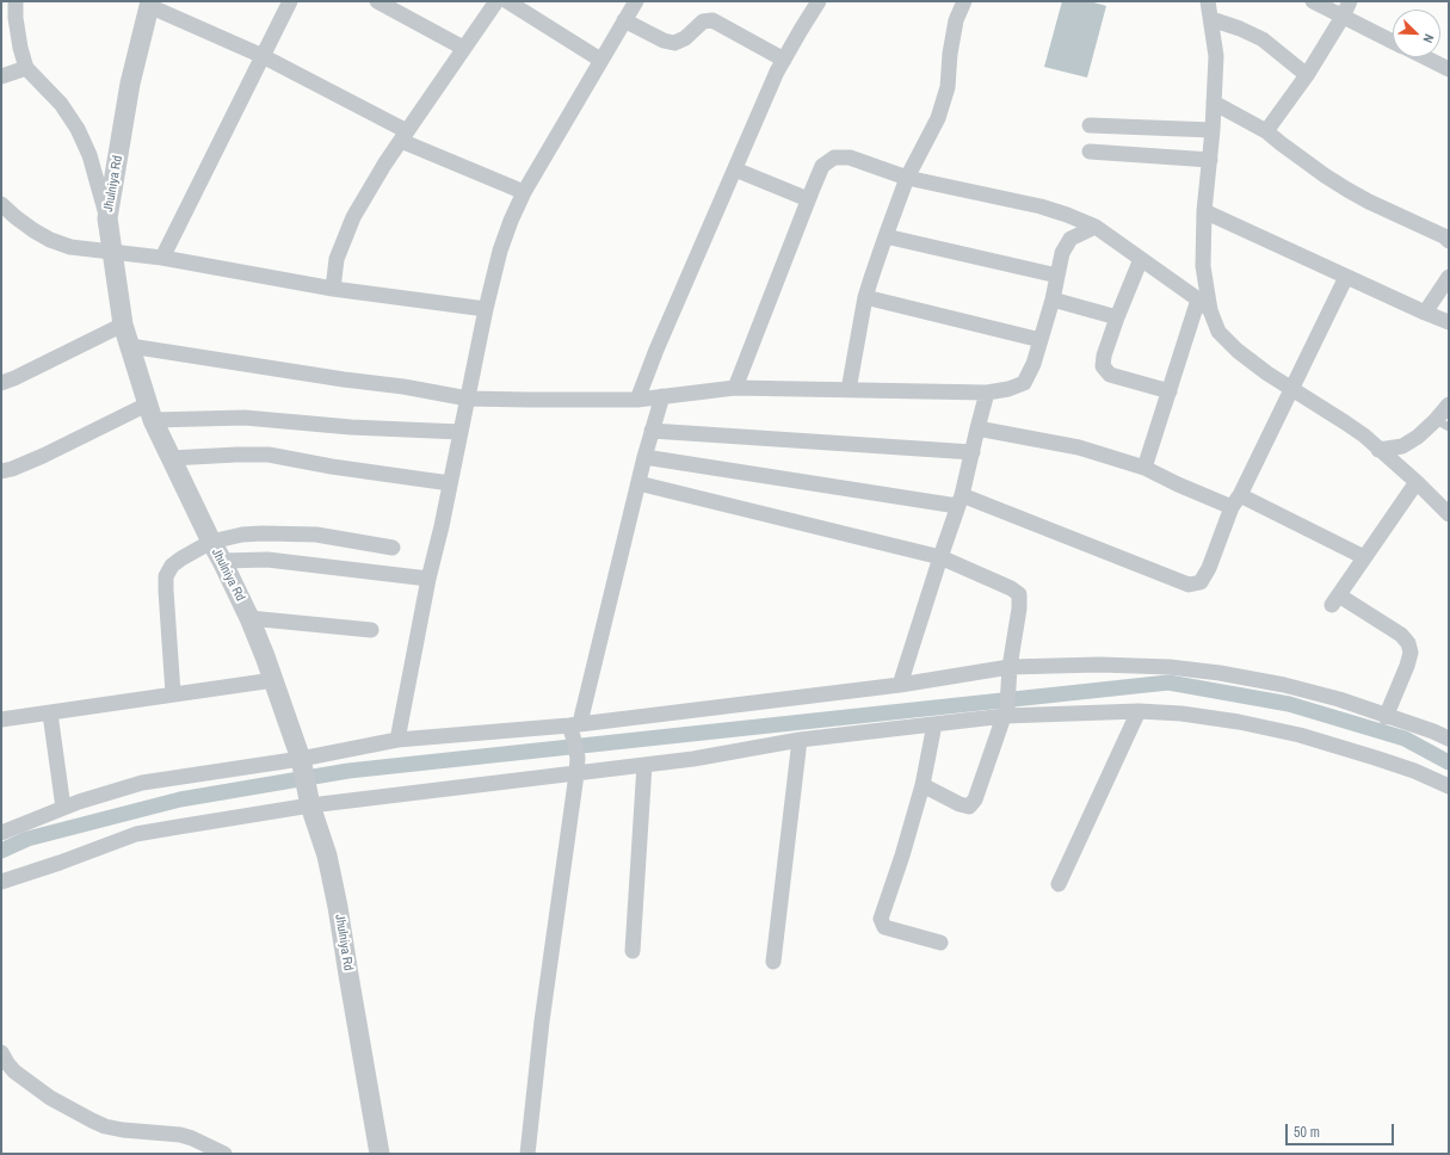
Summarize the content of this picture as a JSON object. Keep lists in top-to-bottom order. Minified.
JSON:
{"streets":{"street":["Jhulniya Rd"]},"scale_bar":"50 m","north":"bottom right"}
